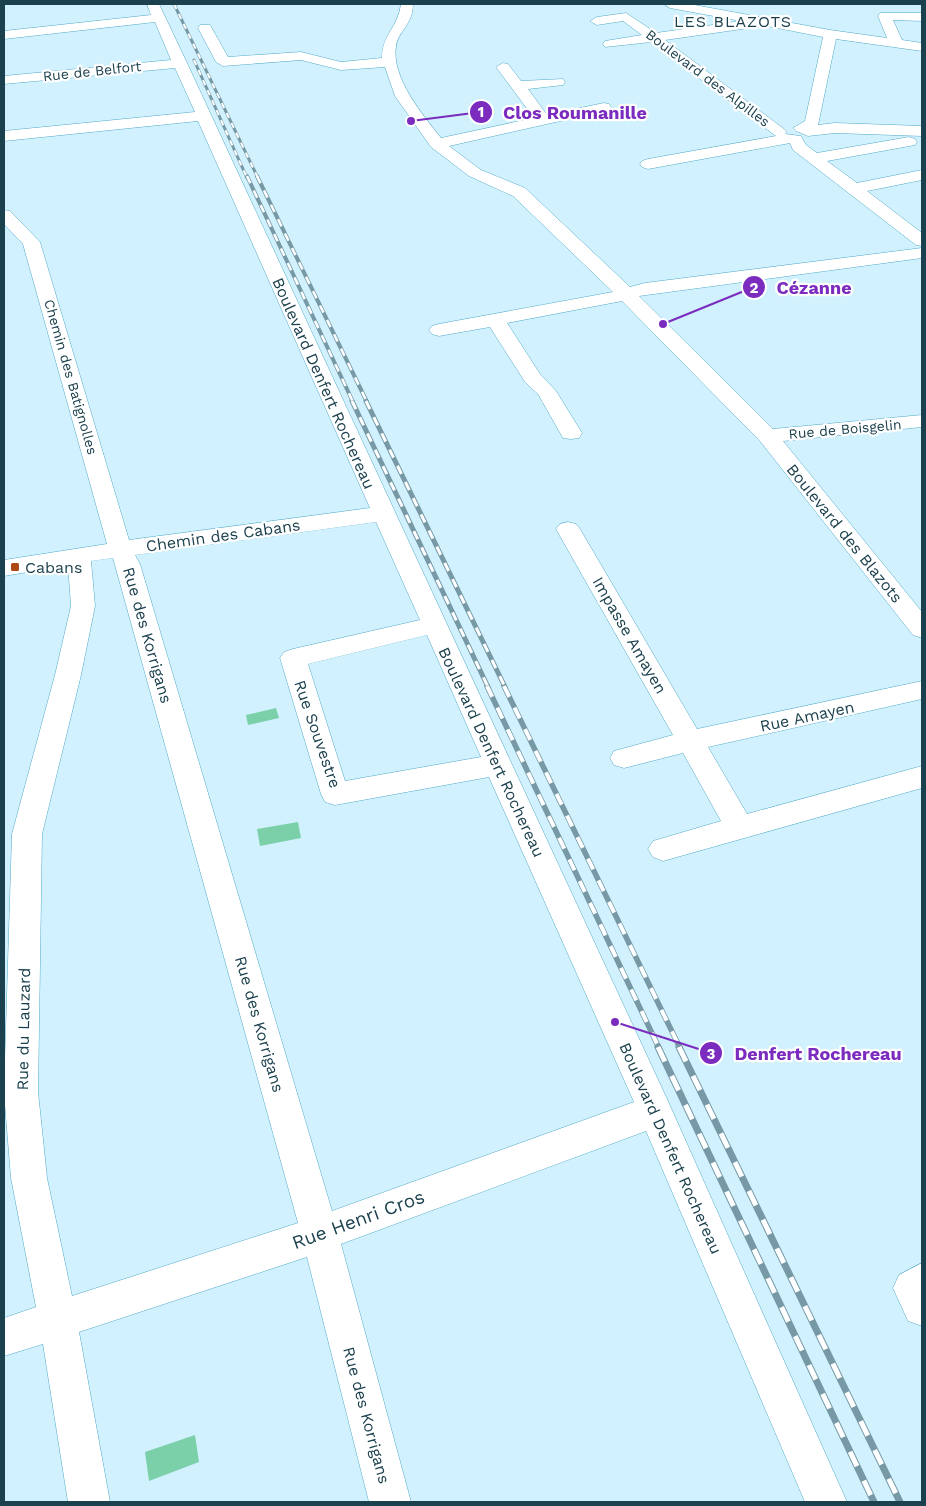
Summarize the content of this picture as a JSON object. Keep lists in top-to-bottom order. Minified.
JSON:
{"streets":{"street":["Rue de Belfort","Boulevard des Alpilles","Chemin des Batignolles","Boulevard Denfert Rochereau","Rue de Boisgelin","Boulevard des Blazots","Chemin des Cabans","Rue des Korrigans","Impasse Amayen","Rue Amayen","Rue Souvestre","Rue du Lauzard","Rue Henri Cros"]},"crossings":[["Rue de Belfort","Boulevard Denfert Rochereau"],["Chemin des Batignolles","Chemin des Cabans"],["Chemin des Batignolles","Rue des Korrigans"],["Boulevard Denfert Rochereau","Chemin des Cabans"],["Boulevard Denfert Rochereau","Rue Souvestre"],["Boulevard Denfert Rochereau","Rue Henri Cros"],["Rue de Boisgelin","Boulevard des Blazots"],["Chemin des Cabans","Rue des Korrigans"],["Chemin des Cabans","Rue du Lauzard"],["Rue des Korrigans","Rue Henri Cros"],["Impasse Amayen","Rue Amayen"],["Rue du Lauzard","Rue Henri Cros"]],"districts":["LES BLAZOTS"],"places":{"other":["Clos Roumanille","Cézanne","Denfert Rochereau"],"transit":["Cabans"]}}
